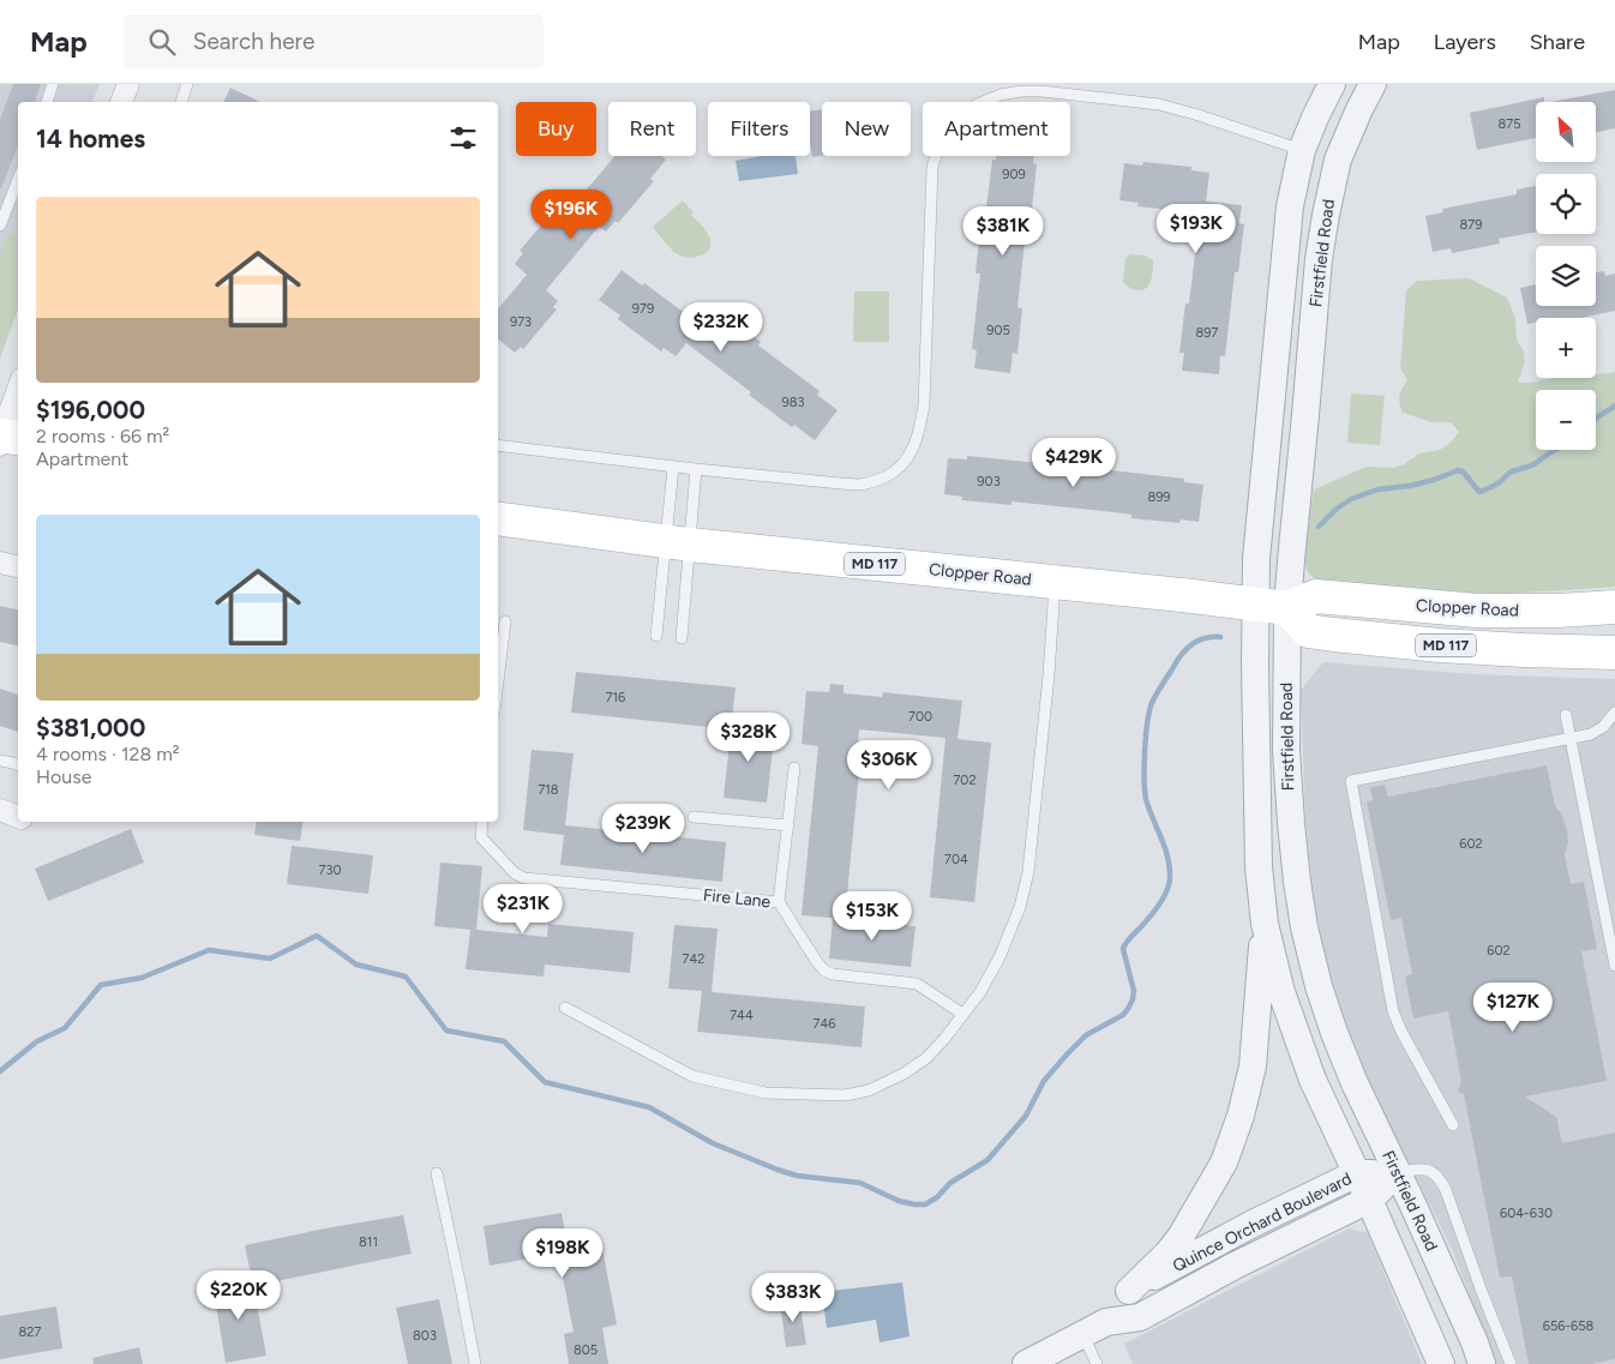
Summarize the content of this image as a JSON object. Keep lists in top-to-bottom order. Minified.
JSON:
{"streets":{"main road":["MD 117","Clopper Road"],"street":["Firstfield Road","Quince Orchard Boulevard"],"lane":["Fire Lane"]},"crossings":[["Firstfield Road","MD 117"],["Firstfield Road","Clopper Road"],["Firstfield Road","Quince Orchard Boulevard"],["MD 117","Clopper Road"]],"house_numbers":["875","909","879","979","973","905","897","983","903","899","716","700","702","718","602","704","730","602","742","744","746","604-630","811","656-658","827","803","805"],"north":"top left","page":{"header":"Map","search":"Search here","nav":["Map","Layers","Share"],"map_buttons":["+","−"],"chip":["Buy","Rent","Filters","New","Apartment"],"heading":"14 homes","list":[{"name":"$196,000","note":"2 rooms · 66 m² · Apartment"},{"name":"$381,000","note":"4 rooms · 128 m² · House"}],"price":["$196K","$193K","$381K","$232K","$429K","$328K","$306K","$239K","$231K","$153K","$127K","$198K","$220K","$383K"]}}
